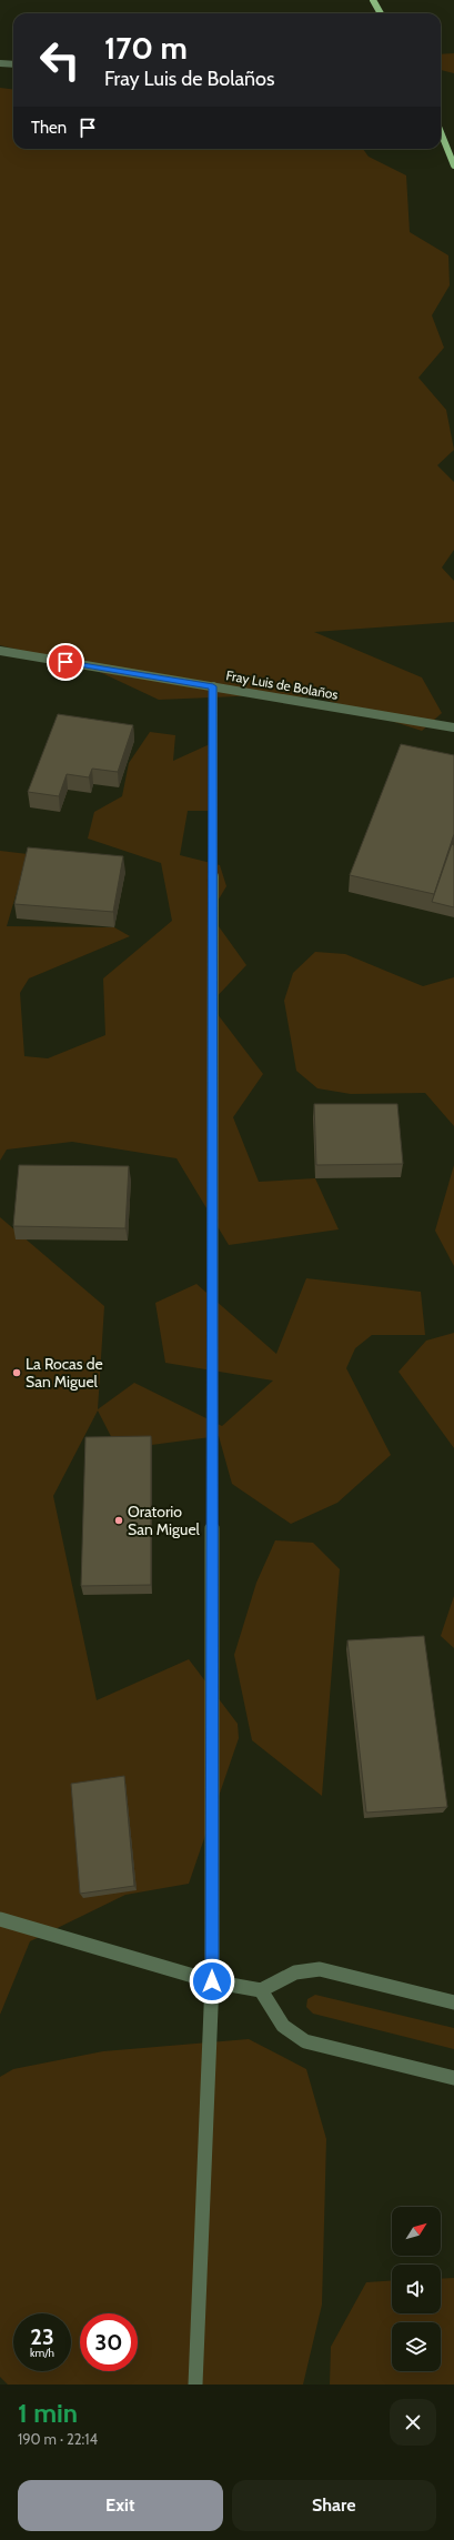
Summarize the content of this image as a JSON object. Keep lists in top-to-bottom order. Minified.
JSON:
{"streets":{"street":["Fray Luis de Bolaños"]},"places":["La Rocas de San Miguel","Oratorio San Miguel"],"north":"top right","page":{"turn":["170 m","Fray Luis de Bolaños"],"then":"Then","speed":"23 km/h","limit":"30","heading":["1 min","190 m · 22:14"],"buttons":["Exit","Share"]}}
